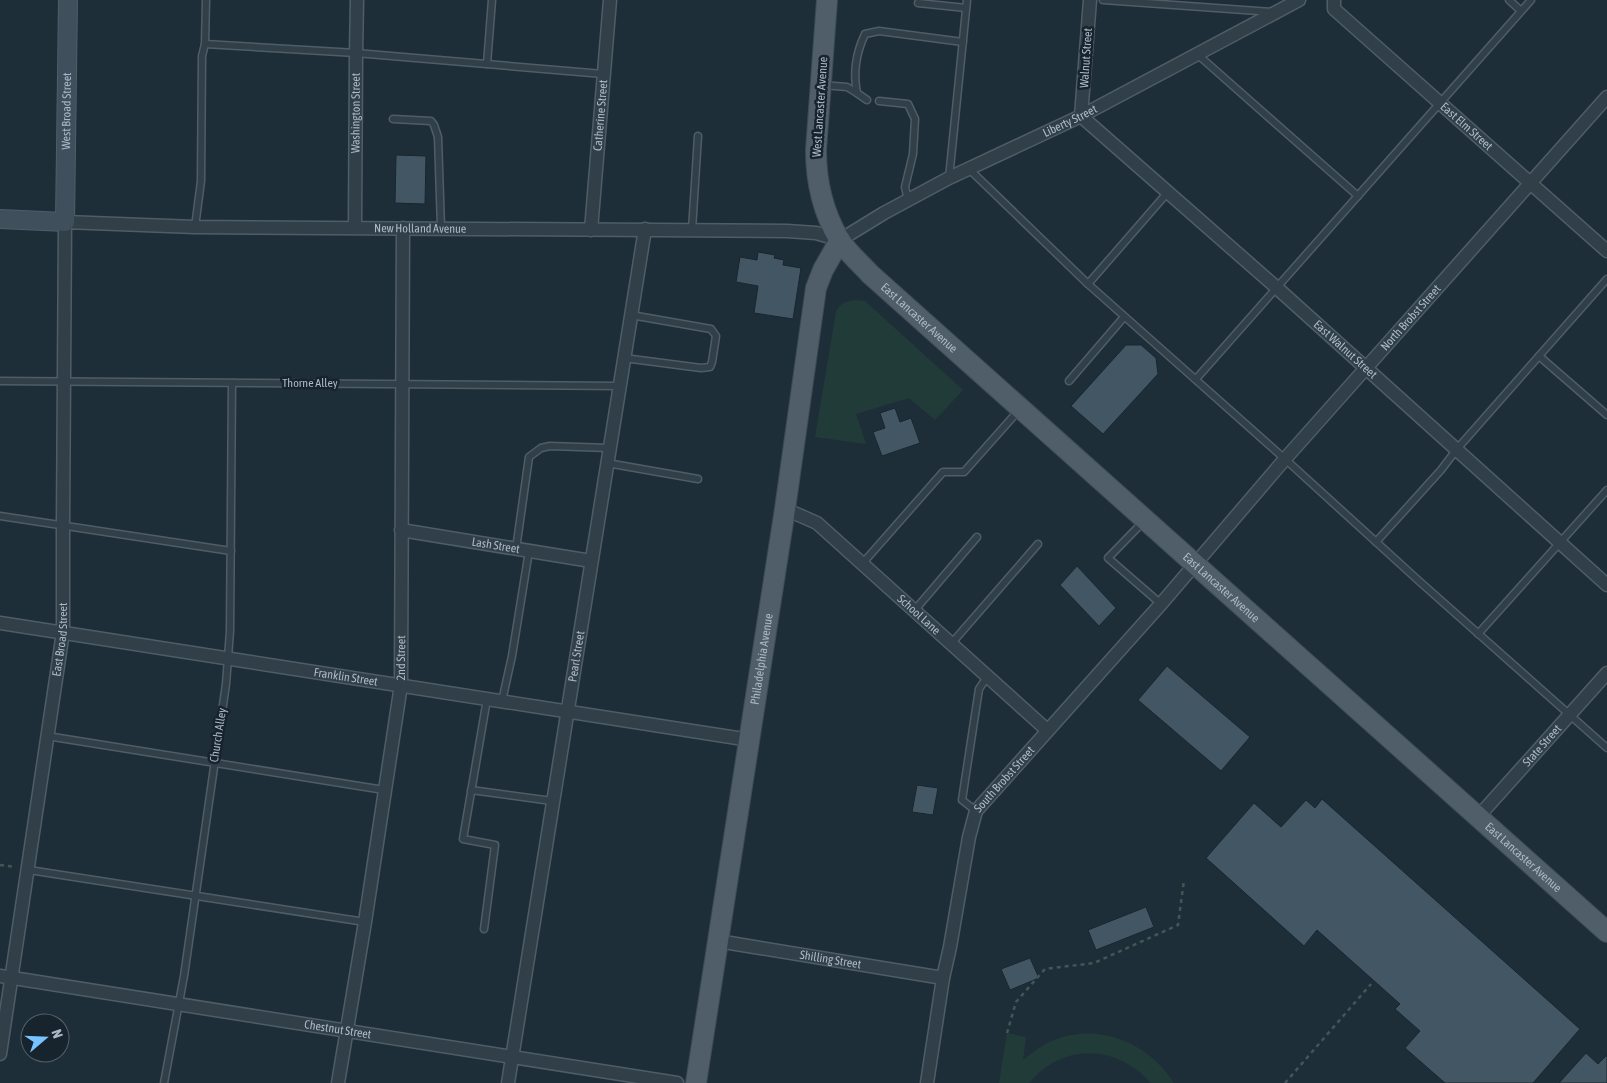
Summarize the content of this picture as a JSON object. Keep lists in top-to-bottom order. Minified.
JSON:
{"streets":{"main road":["West Lancaster Avenue","East Lancaster Avenue","Philadelphia Avenue"],"street":["Walnut Street","West Broad Street","Washington Street","Catherine Street","Liberty Street","East Elm Street","New Holland Avenue","North Brobst Street","East Walnut Street","Lash Street","School Lane","East Broad Street","Pearl Street","2nd Street","Franklin Street","State Street","South Brobst Street","Shilling Street","Chestnut Street"],"lane":["Thorne Alley","Church Alley"]},"crossings":[["Walnut Street","Liberty Street"],["Walnut Street","East Walnut Street"],["West Lancaster Avenue","Liberty Street"],["West Lancaster Avenue","New Holland Avenue"],["West Lancaster Avenue","East Lancaster Avenue"],["West Lancaster Avenue","Philadelphia Avenue"],["West Broad Street","New Holland Avenue"],["West Broad Street","East Broad Street"],["Washington Street","New Holland Avenue"],["Catherine Street","New Holland Avenue"],["Liberty Street","New Holland Avenue"],["Liberty Street","East Lancaster Avenue"],["Liberty Street","East Walnut Street"],["Liberty Street","Philadelphia Avenue"],["East Elm Street","North Brobst Street"],["New Holland Avenue","East Lancaster Avenue"],["New Holland Avenue","East Broad Street"],["New Holland Avenue","Pearl Street"],["New Holland Avenue","2nd Street"],["New Holland Avenue","Philadelphia Avenue"],["East Lancaster Avenue","North Brobst Street"],["East Lancaster Avenue","Philadelphia Avenue"],["East Lancaster Avenue","State Street"],["East Lancaster Avenue","South Brobst Street"],["North Brobst Street","East Walnut Street"],["North Brobst Street","South Brobst Street"],["Thorne Alley","East Broad Street"],["Thorne Alley","Pearl Street"],["Thorne Alley","2nd Street"],["Thorne Alley","Church Alley"],["Lash Street","Pearl Street"],["Lash Street","2nd Street"],["School Lane","Philadelphia Avenue"],["School Lane","South Brobst Street"],["East Broad Street","Franklin Street"],["East Broad Street","Chestnut Street"],["Pearl Street","Franklin Street"],["Pearl Street","Chestnut Street"],["2nd Street","Franklin Street"],["2nd Street","Chestnut Street"],["Philadelphia Avenue","Franklin Street"],["Philadelphia Avenue","Shilling Street"],["Franklin Street","Church Alley"],["Church Alley","Chestnut Street"],["South Brobst Street","Shilling Street"]],"north":"right"}
